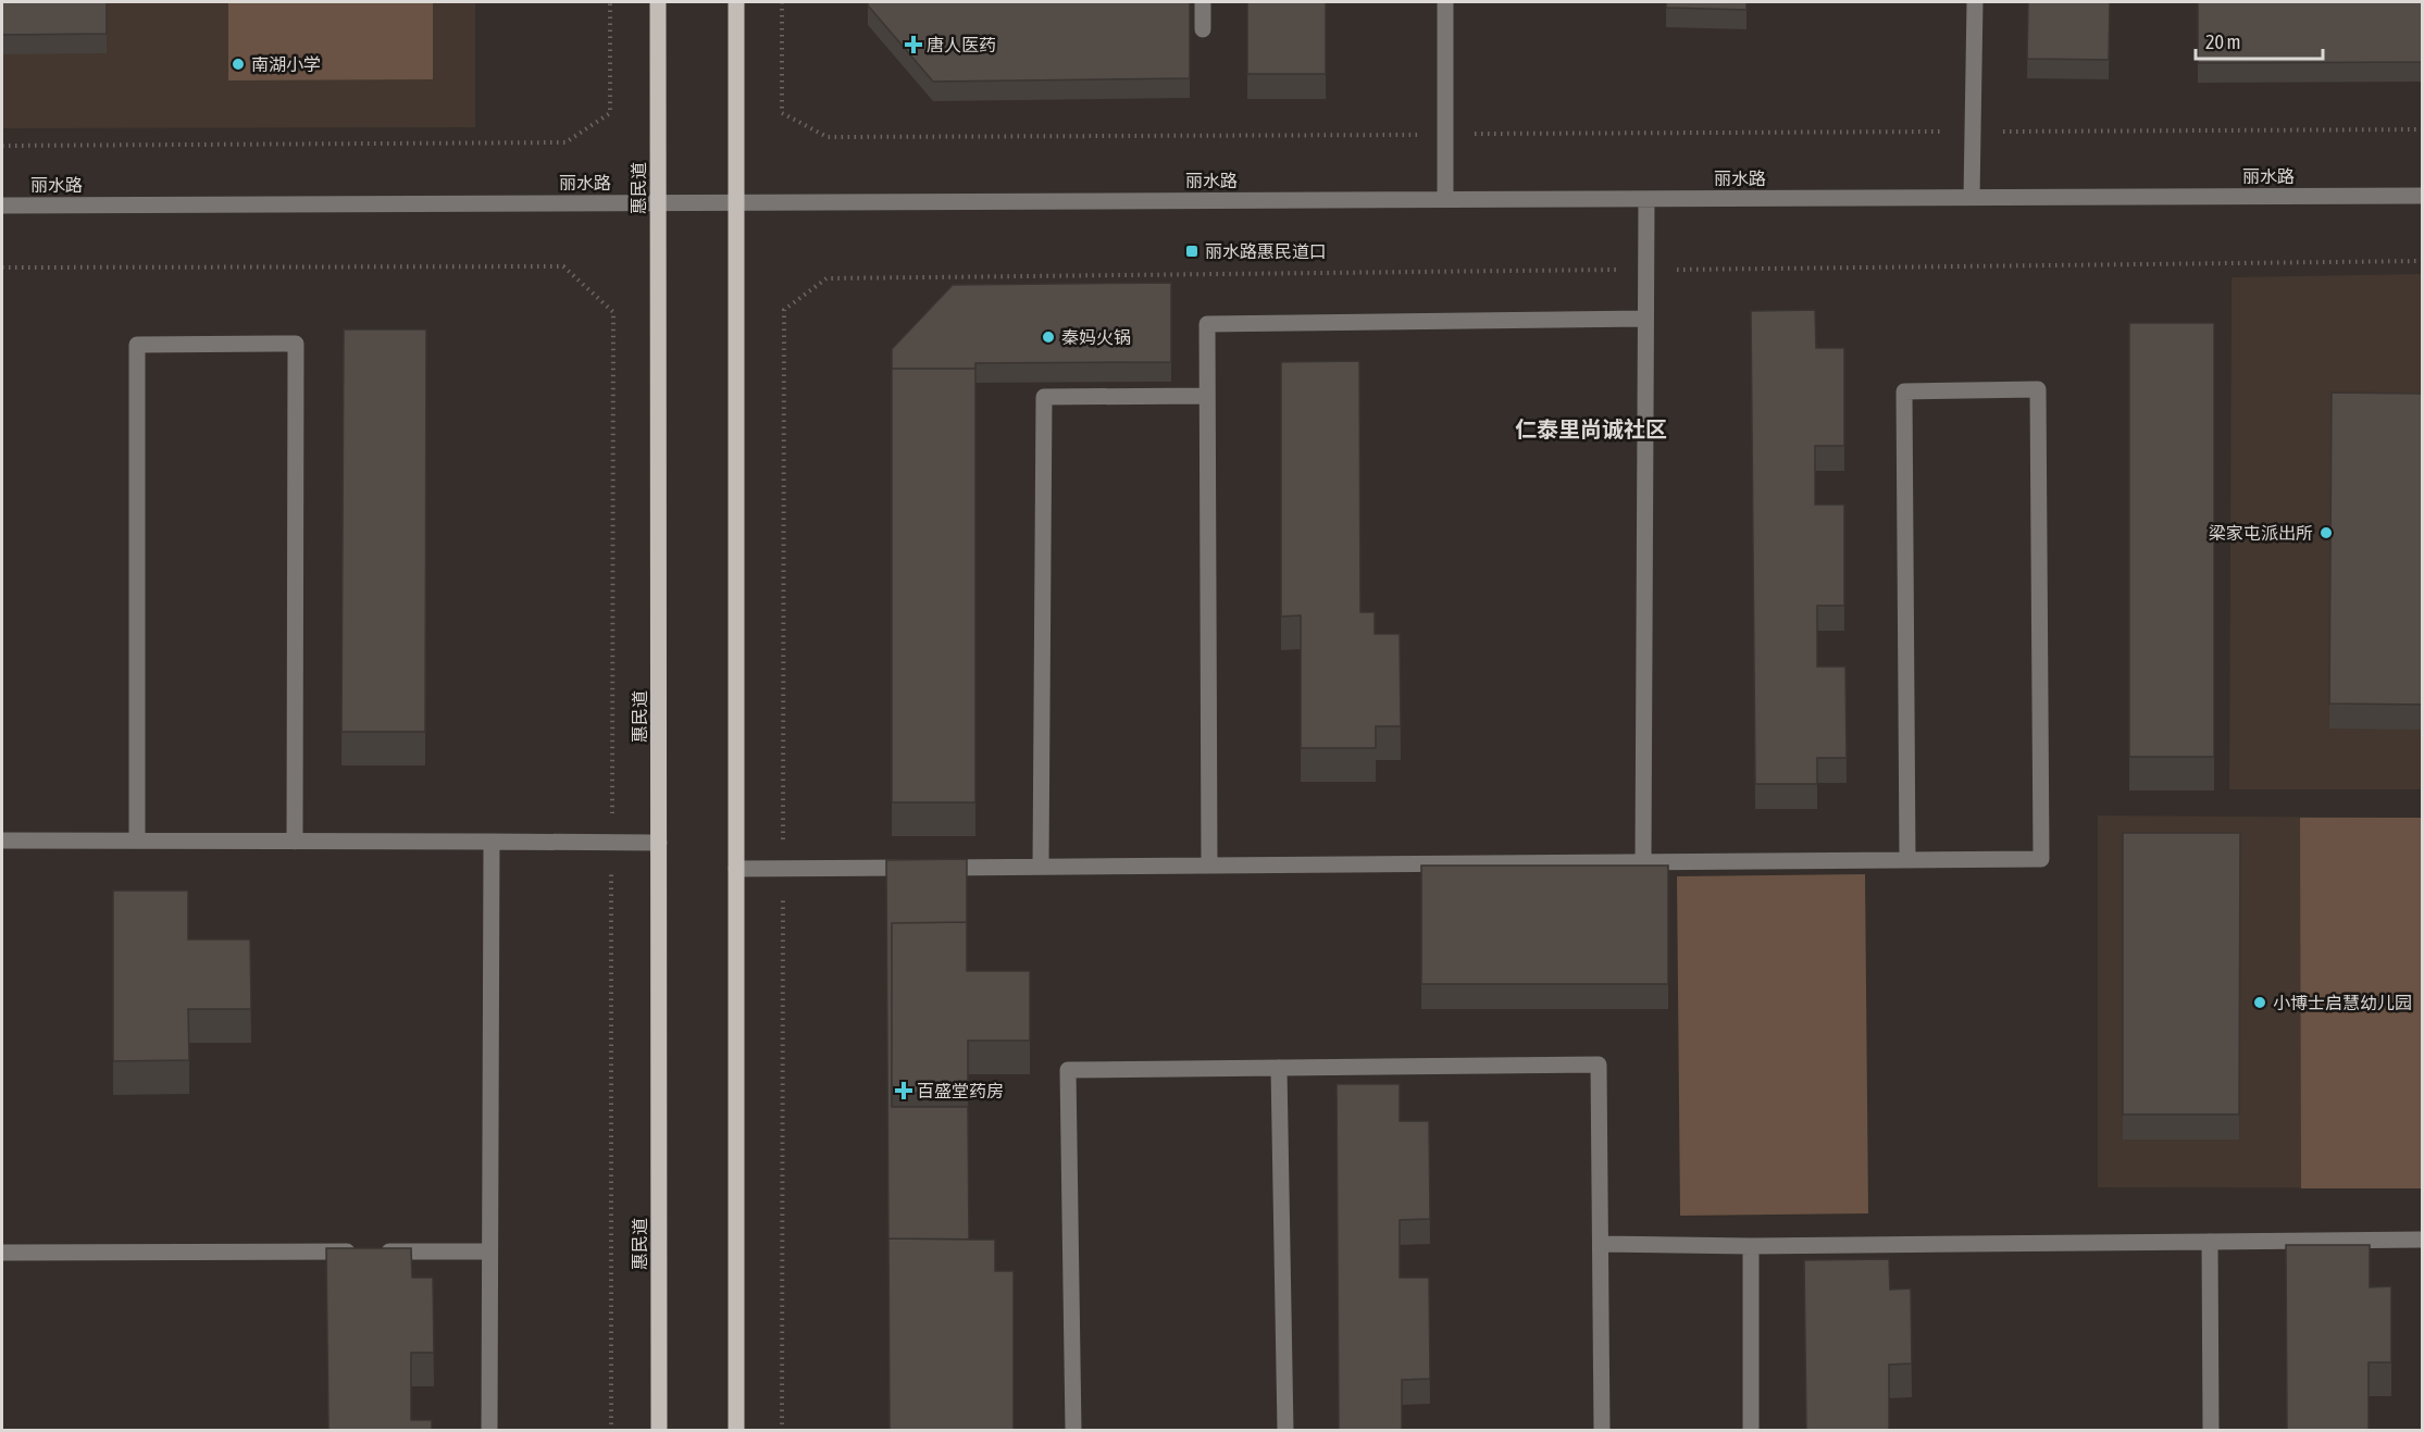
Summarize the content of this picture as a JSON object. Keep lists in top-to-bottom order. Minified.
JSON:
{"streets":{"main road":["惠民道"],"street":["丽水路"]},"crossings":[["丽水路","惠民道"]],"districts":["仁泰里尚诚社区"],"places":{"health":["唐人医药","百盛堂药房"],"other":["南湖小学","秦妈火锅","梁家屯派出所","小博士启慧幼儿园"],"transit":["丽水路惠民道口"]},"scale_bar":"20 m"}
